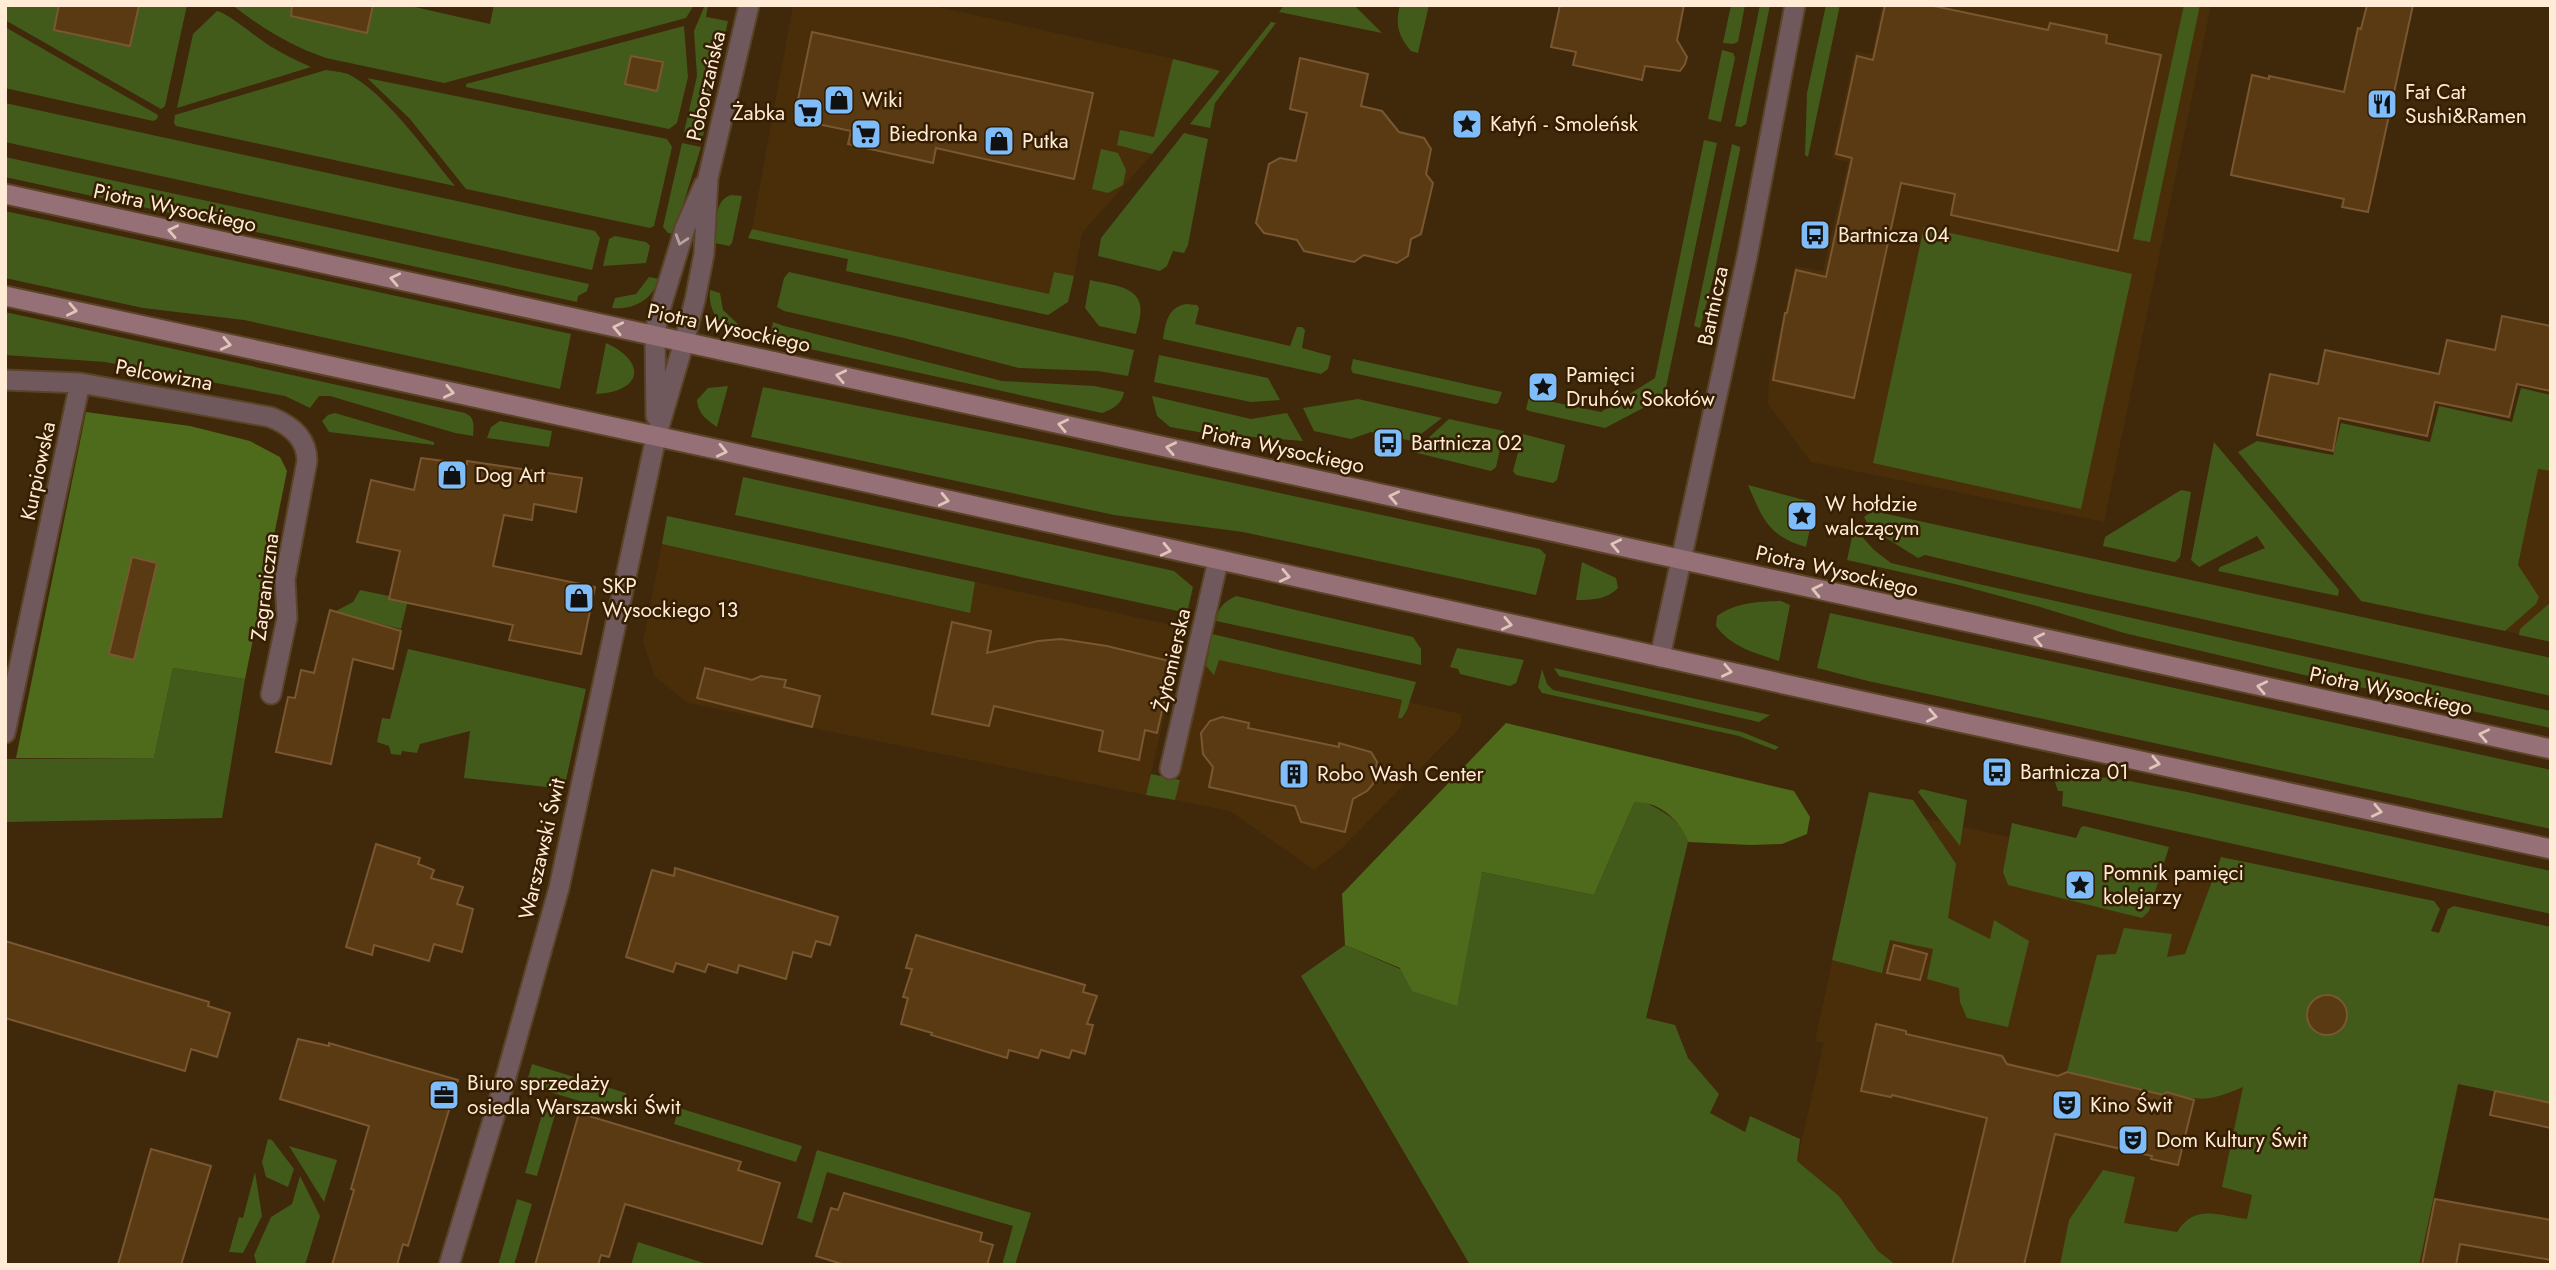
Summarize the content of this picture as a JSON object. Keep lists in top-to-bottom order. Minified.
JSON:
{"streets":{"main road":["Piotra Wysockiego"],"street":["Poborzańska","Bartnicza","Pelcowizna","Kurpiowska","Zagraniczna","Żytomierska","Warszawski Świt"]},"crossings":[["Poborzańska","Piotra Wysockiego"],["Poborzańska","Warszawski Świt"],["Piotra Wysockiego","Bartnicza"],["Pelcowizna","Kurpiowska"],["Pelcowizna","Zagraniczna"]],"places":{"shop":["Wiki","Putka","Dog Art","SKP Wysockiego 13"],"restaurant":["Fat Cat Sushi&Ramen"],"supermarket":["Żabka","Biedronka"],"place":["Katyń - Smoleńsk","Pamięci Druhów Sokołów","W hołdzie walczącym","Pomnik pamięci kolejarzy"],"bus stop":["Bartnicza 04","Bartnicza 02","Bartnicza 01"],"building":["Robo Wash Center"],"office":["Biuro sprzedaży osiedla Warszawski Świt"],"theatre":["Kino Świt","Dom Kultury Świt"]}}
